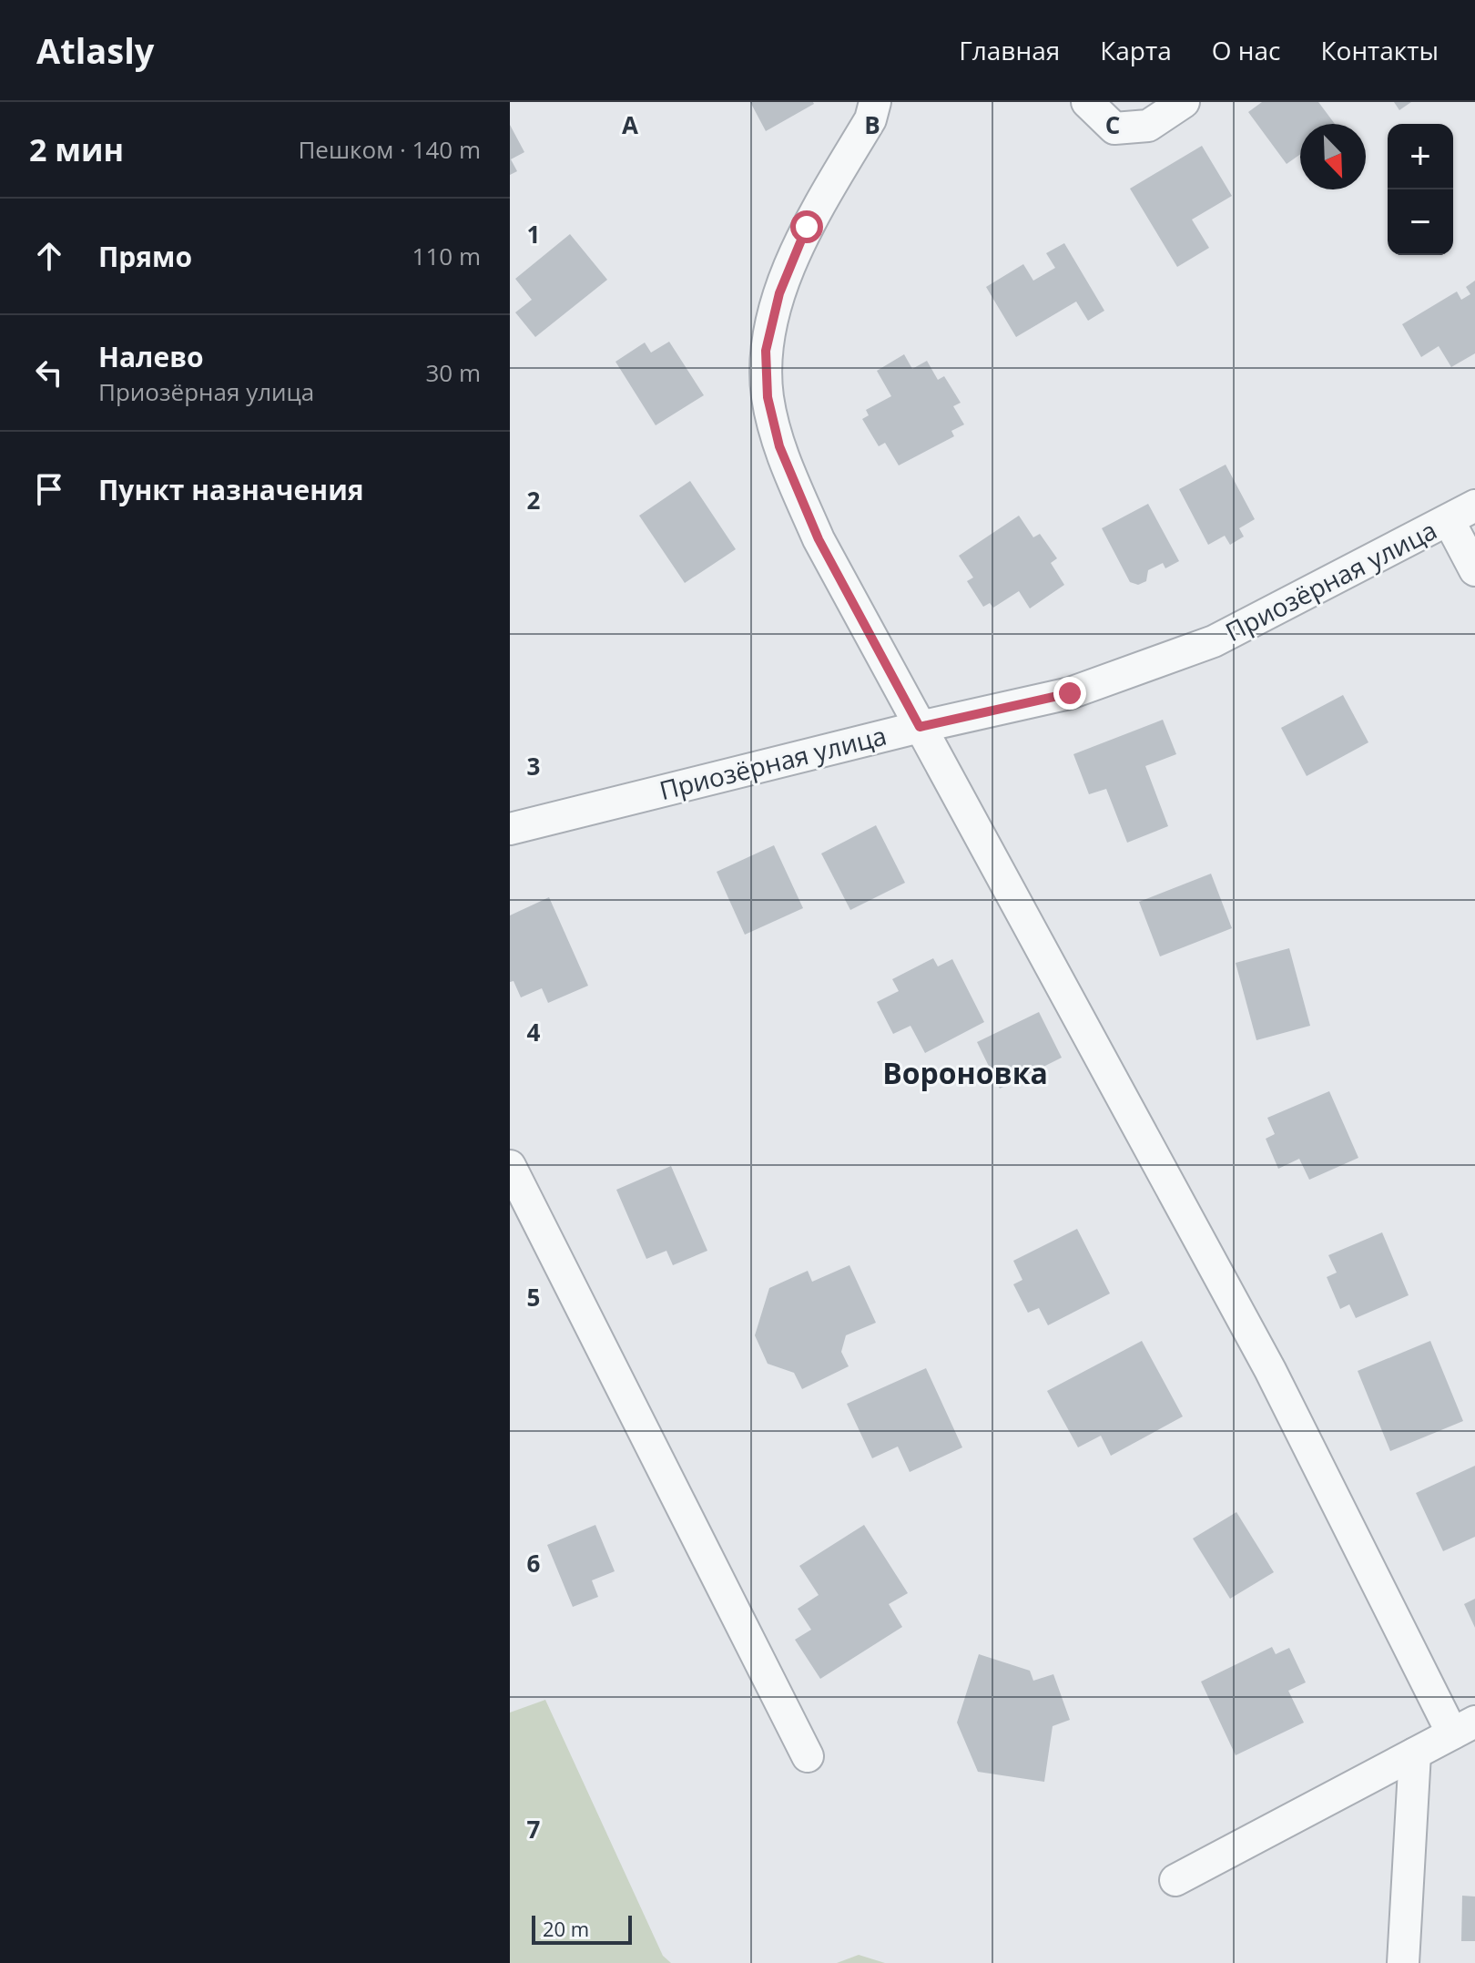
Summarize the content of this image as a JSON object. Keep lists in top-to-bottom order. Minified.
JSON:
{"streets":{"street":["Приозёрная улица"]},"districts":["Вороновка"],"scale_bar":"20 m","north":"bottom right","page":{"header":"Atlasly","nav":["Главная","Карта","О нас","Контакты"],"heading":["2 мин","Пешком · 140 m"],"map_buttons":["+","−"],"list":[["Прямо","110 m"],["Налево","Приозёрная улица","30 m"],"Пункт назначения"],"scale":"20 m"},"grid":{"columns":["A","B","C"],"rows":["1","2","3","4","5","6","7"]}}
